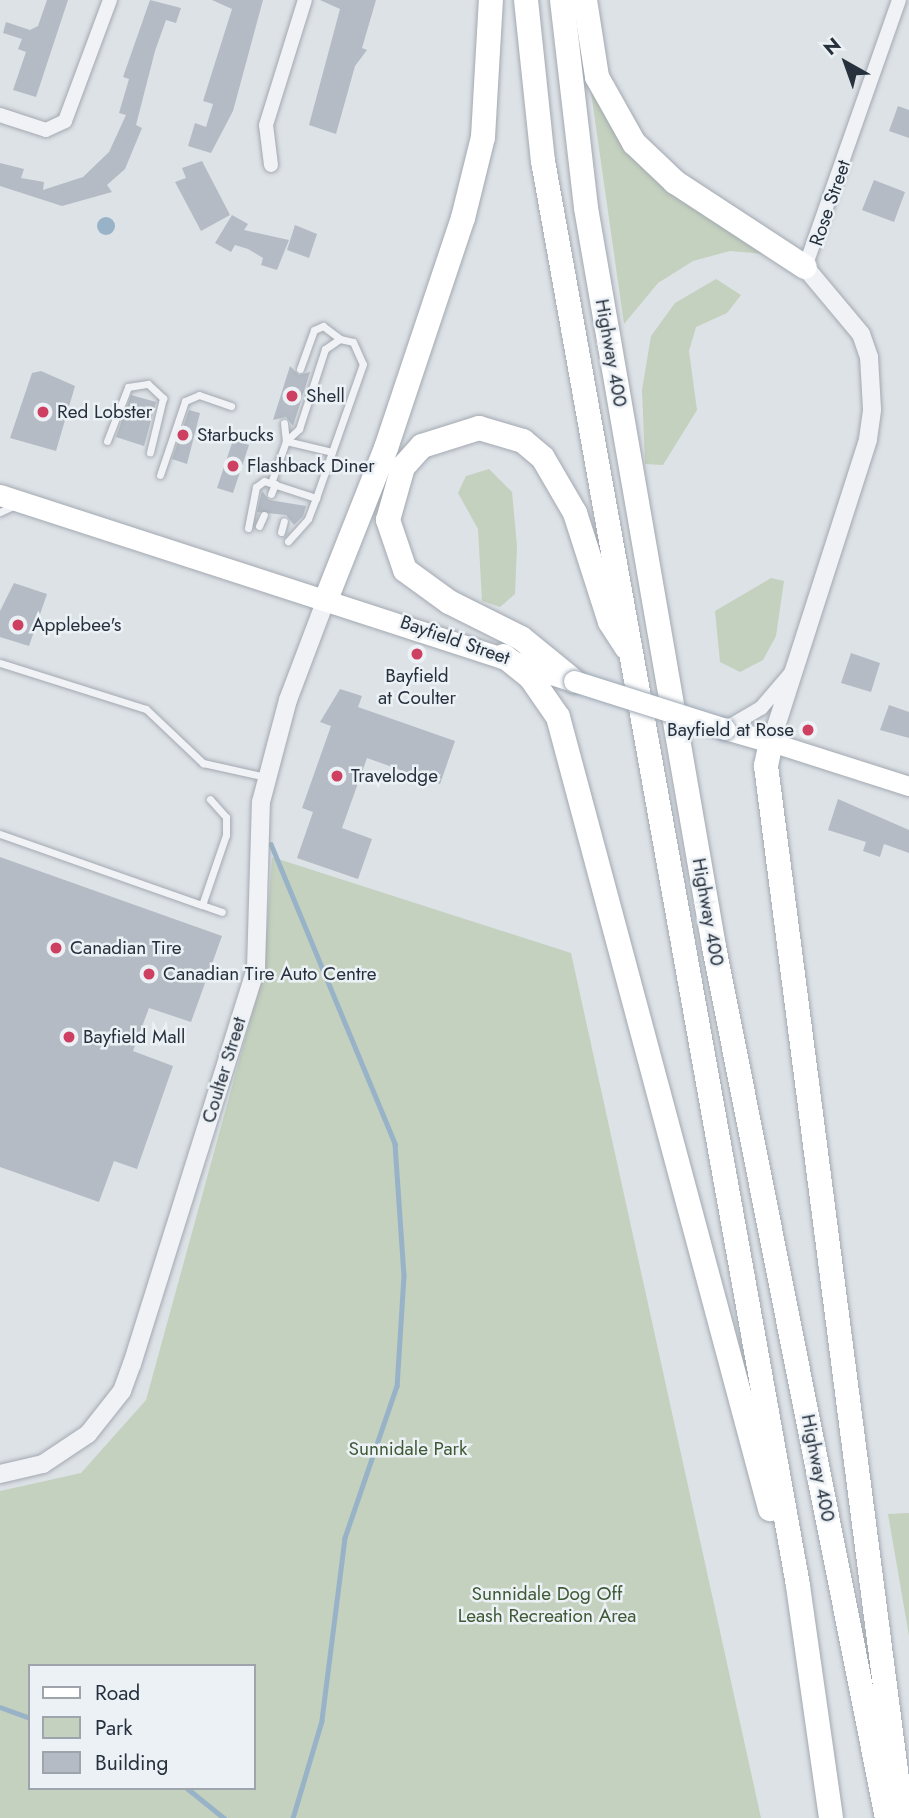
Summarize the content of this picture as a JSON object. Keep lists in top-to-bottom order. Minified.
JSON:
{"streets":{"highway":["Highway 400"],"main road":["Bayfield Street"],"street":["Rose Street","Coulter Street"]},"crossings":[["Rose Street","Bayfield Street"],["Bayfield Street","Coulter Street"]],"parks":["Sunnidale Park","Sunnidale Dog Off Leash Recreation Area"],"places":["Shell","Red Lobster","Starbucks","Flashback Diner","Applebee's","Bayfield at Coulter","Bayfield at Rose","Travelodge","Canadian Tire","Canadian Tire Auto Centre","Bayfield Mall"],"legend":["Road","Park","Building"],"north":"top left"}
